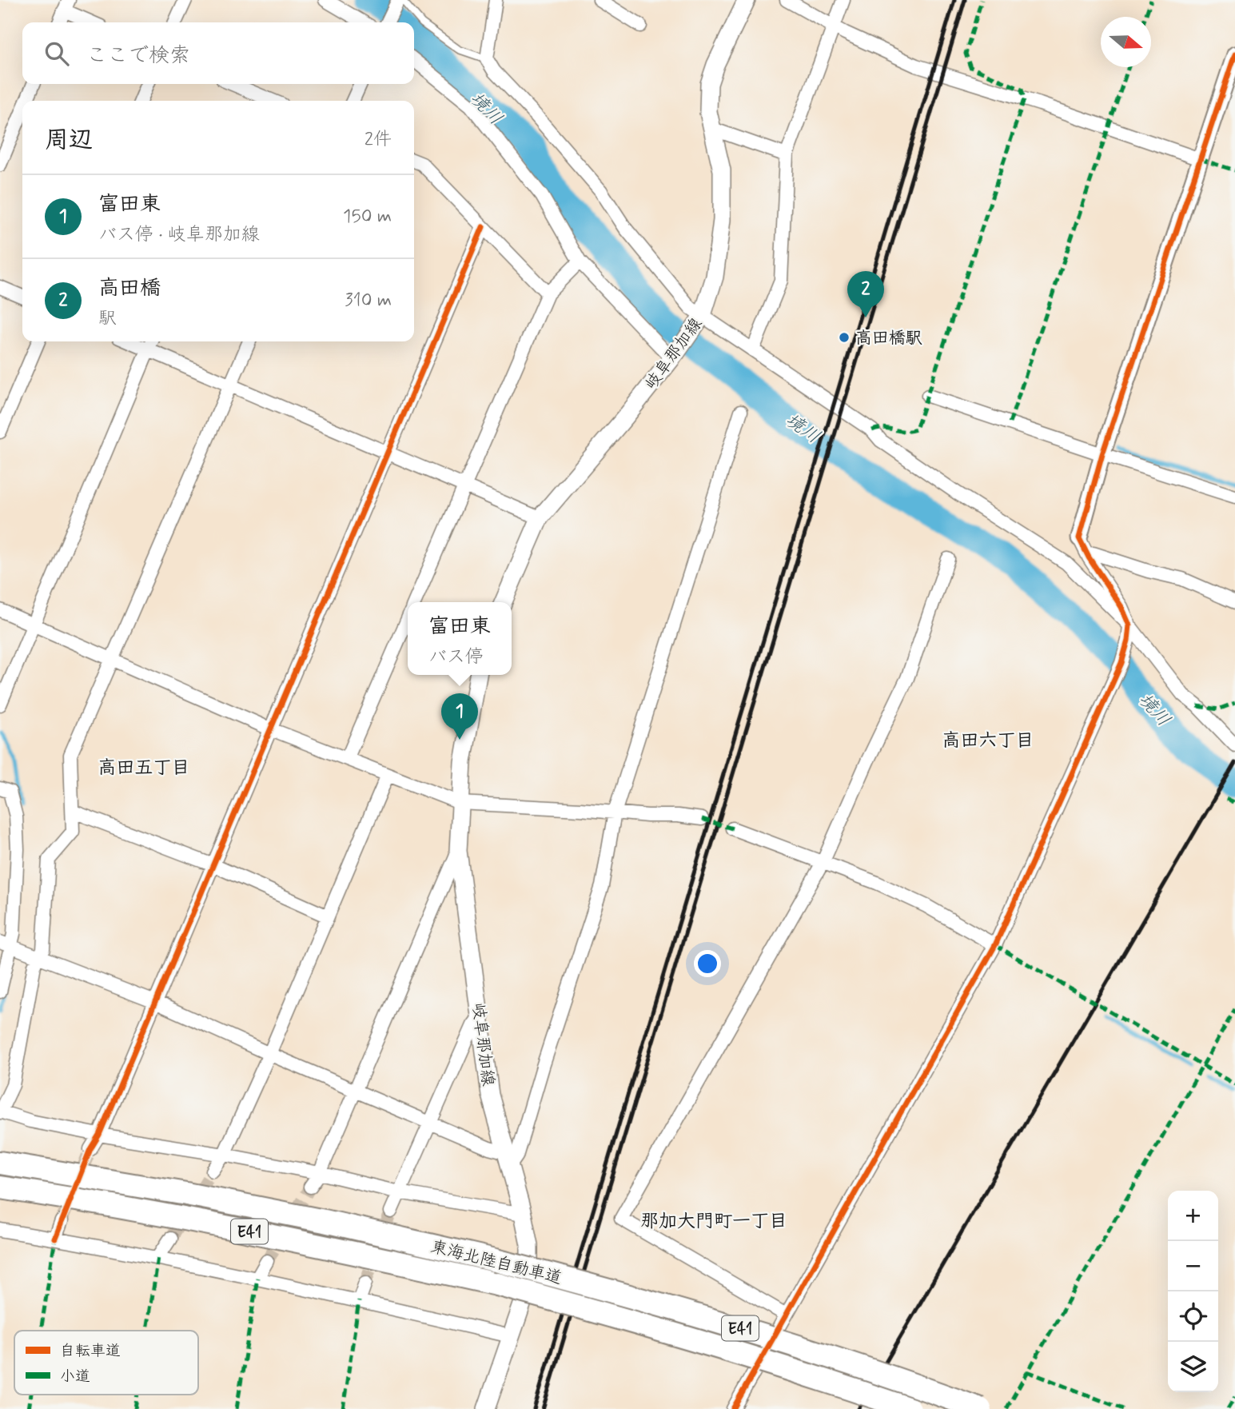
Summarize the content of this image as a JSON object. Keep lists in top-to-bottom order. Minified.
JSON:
{"streets":{"highway":["E41","東海北陸自動車道"],"main road":["岐阜那加線"]},"districts":["高田六丁目","高田五丁目","那加大門町一丁目"],"water":["境川"],"places":["高田橋駅"],"legend":["自転車道","小道"],"north":"right","page":{"search":"ここで検索","heading":["周辺","2件"],"list":[{"mark":"1","name":"富田東","note":"バス停 · 岐阜那加線","value":"150 m"},{"mark":"2","name":"高田橋","note":"駅","value":"310 m"}],"pins":["2","1"],"popup":["富田東","バス停"],"map_buttons":["+","−"]}}
